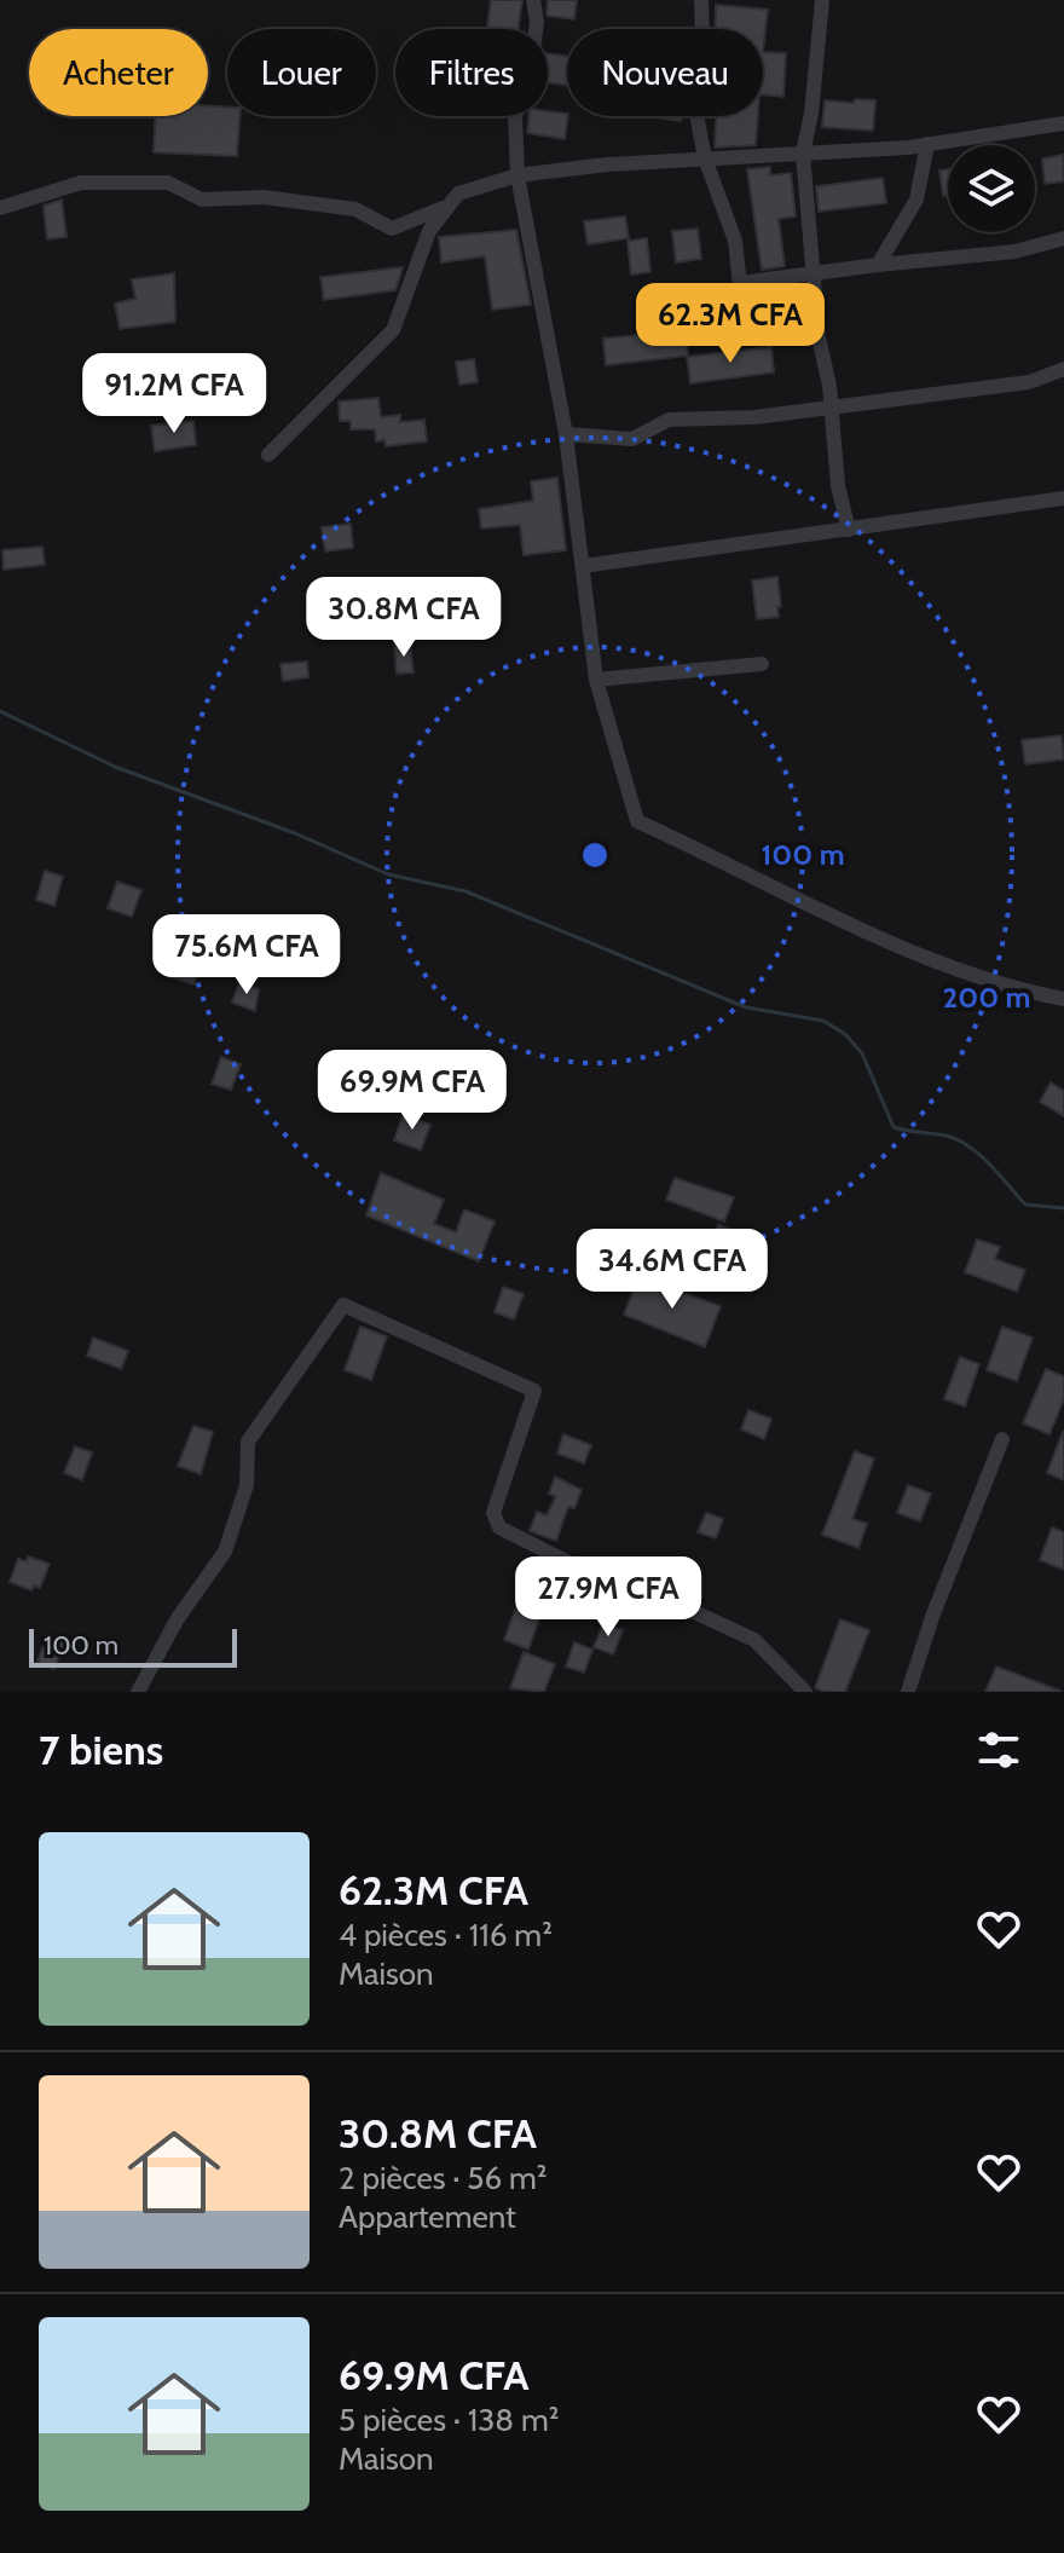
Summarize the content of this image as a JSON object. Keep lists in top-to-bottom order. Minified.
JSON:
{"scale_bar":"100 m","page":{"chip":["Acheter","Louer","Filtres","Nouveau"],"price":["62.3M CFA","91.2M CFA","30.8M CFA","75.6M CFA","69.9M CFA","34.6M CFA","27.9M CFA"],"scale":"100 m","heading":"7 biens","list":[{"name":"62.3M CFA","note":"4 pièces · 116 m² · Maison"},{"name":"30.8M CFA","note":"2 pièces · 56 m² · Appartement"},{"name":"69.9M CFA","note":"5 pièces · 138 m² · Maison"}]},"rings":["100 m","200 m"]}
